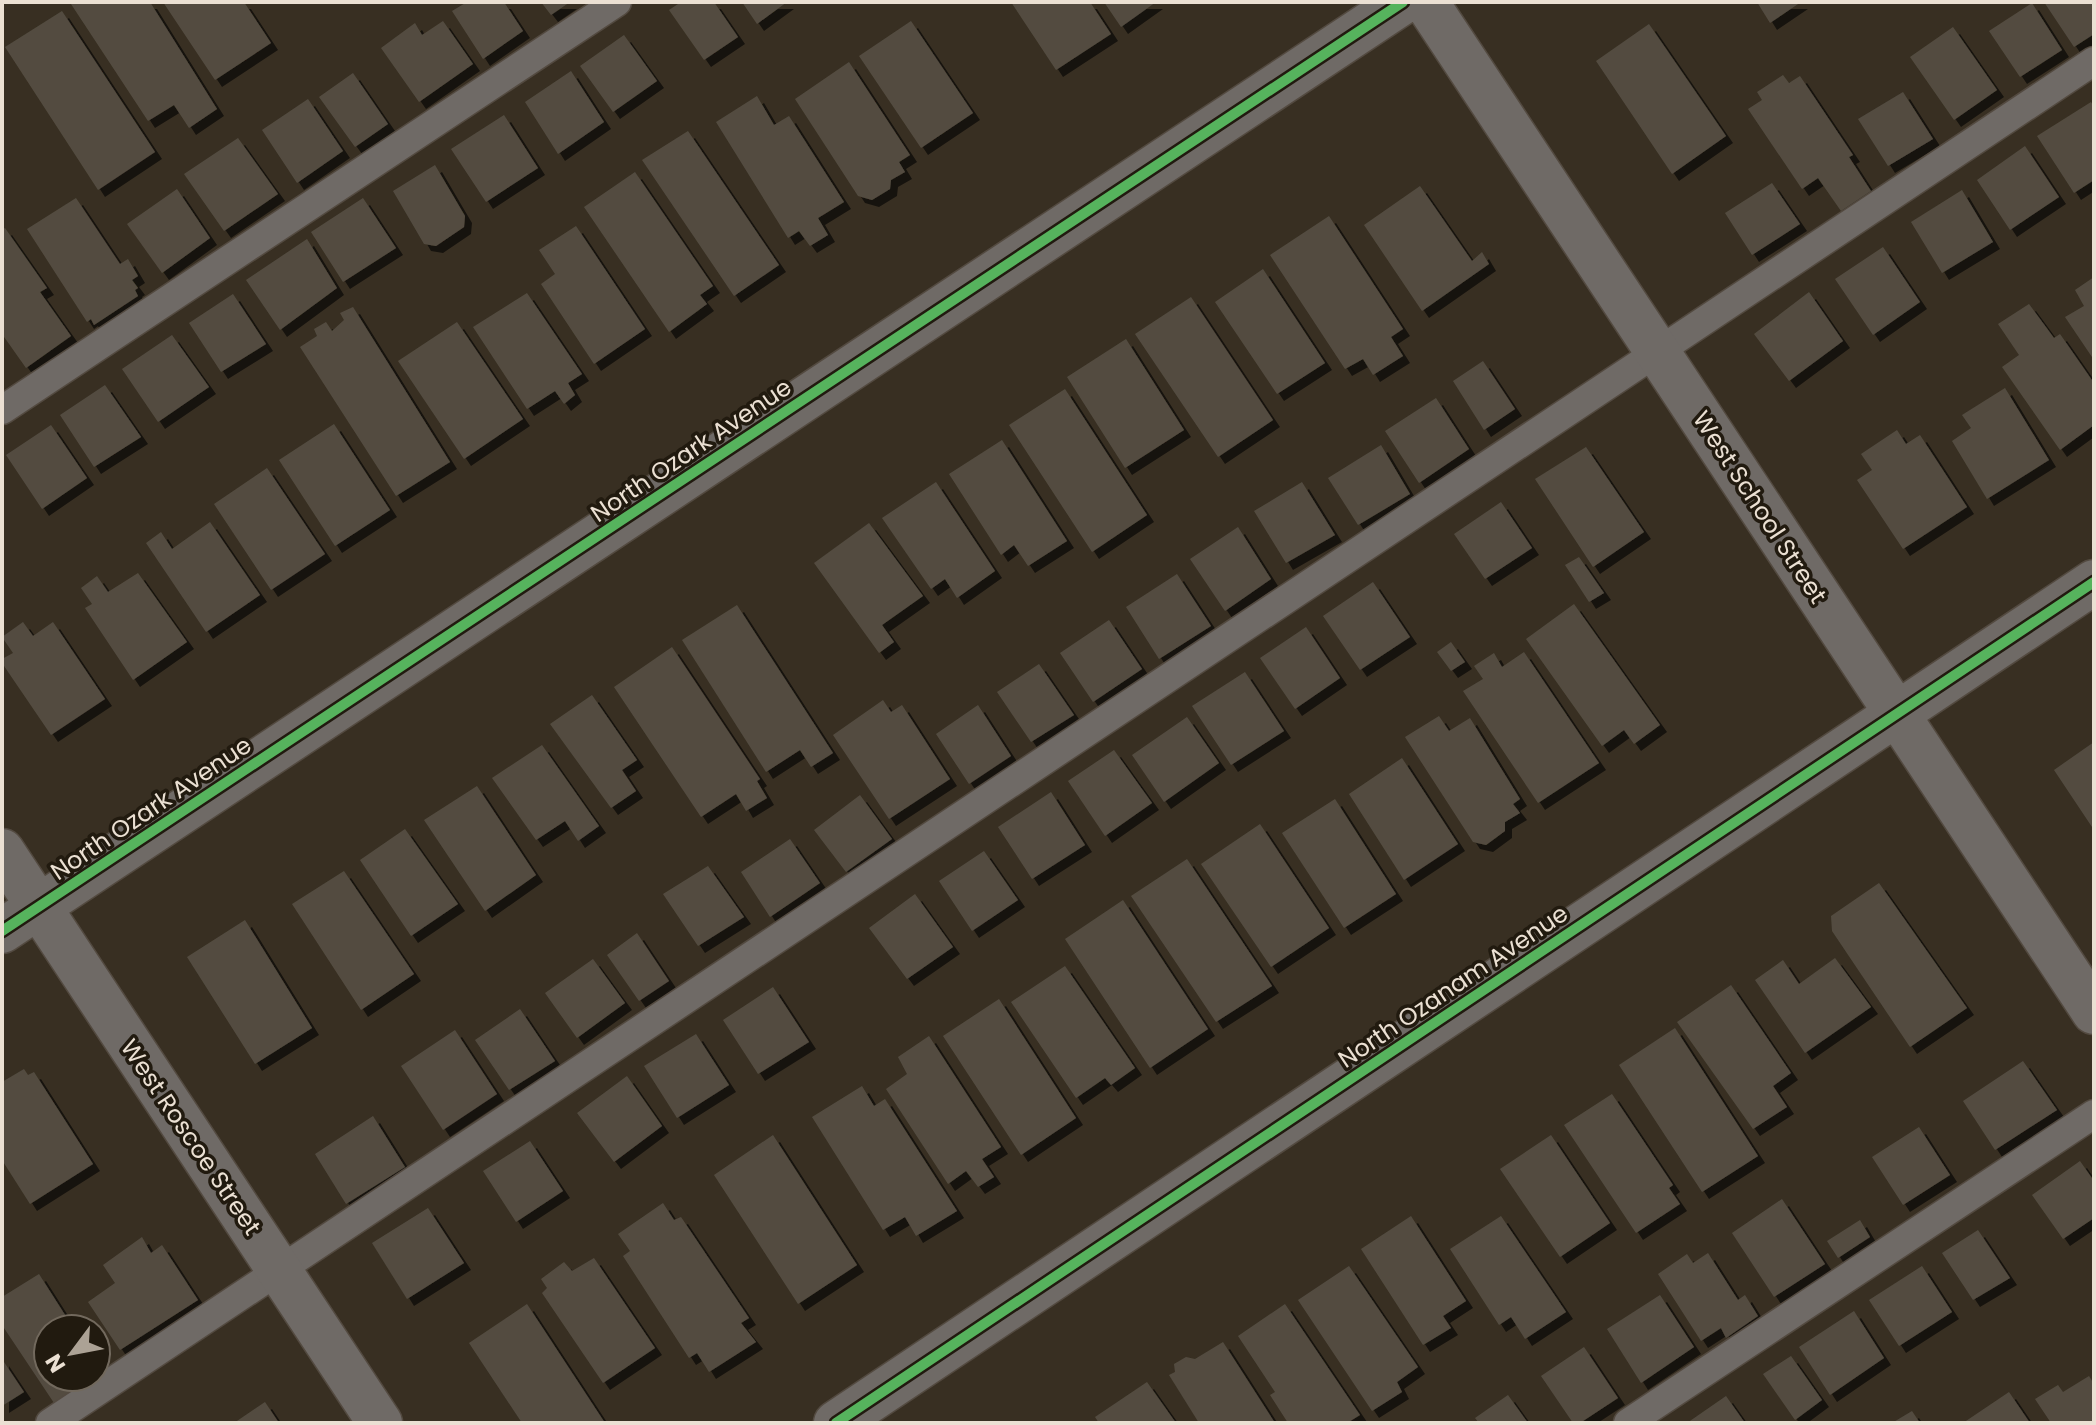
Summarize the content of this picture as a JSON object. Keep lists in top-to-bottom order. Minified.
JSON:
{"streets":{"street":["North Ozark Avenue","West School Street","North Ozanam Avenue","West Roscoe Street"]},"crossings":[["North Ozark Avenue","West Roscoe Street"],["West School Street","North Ozanam Avenue"]],"north":"bottom left"}
